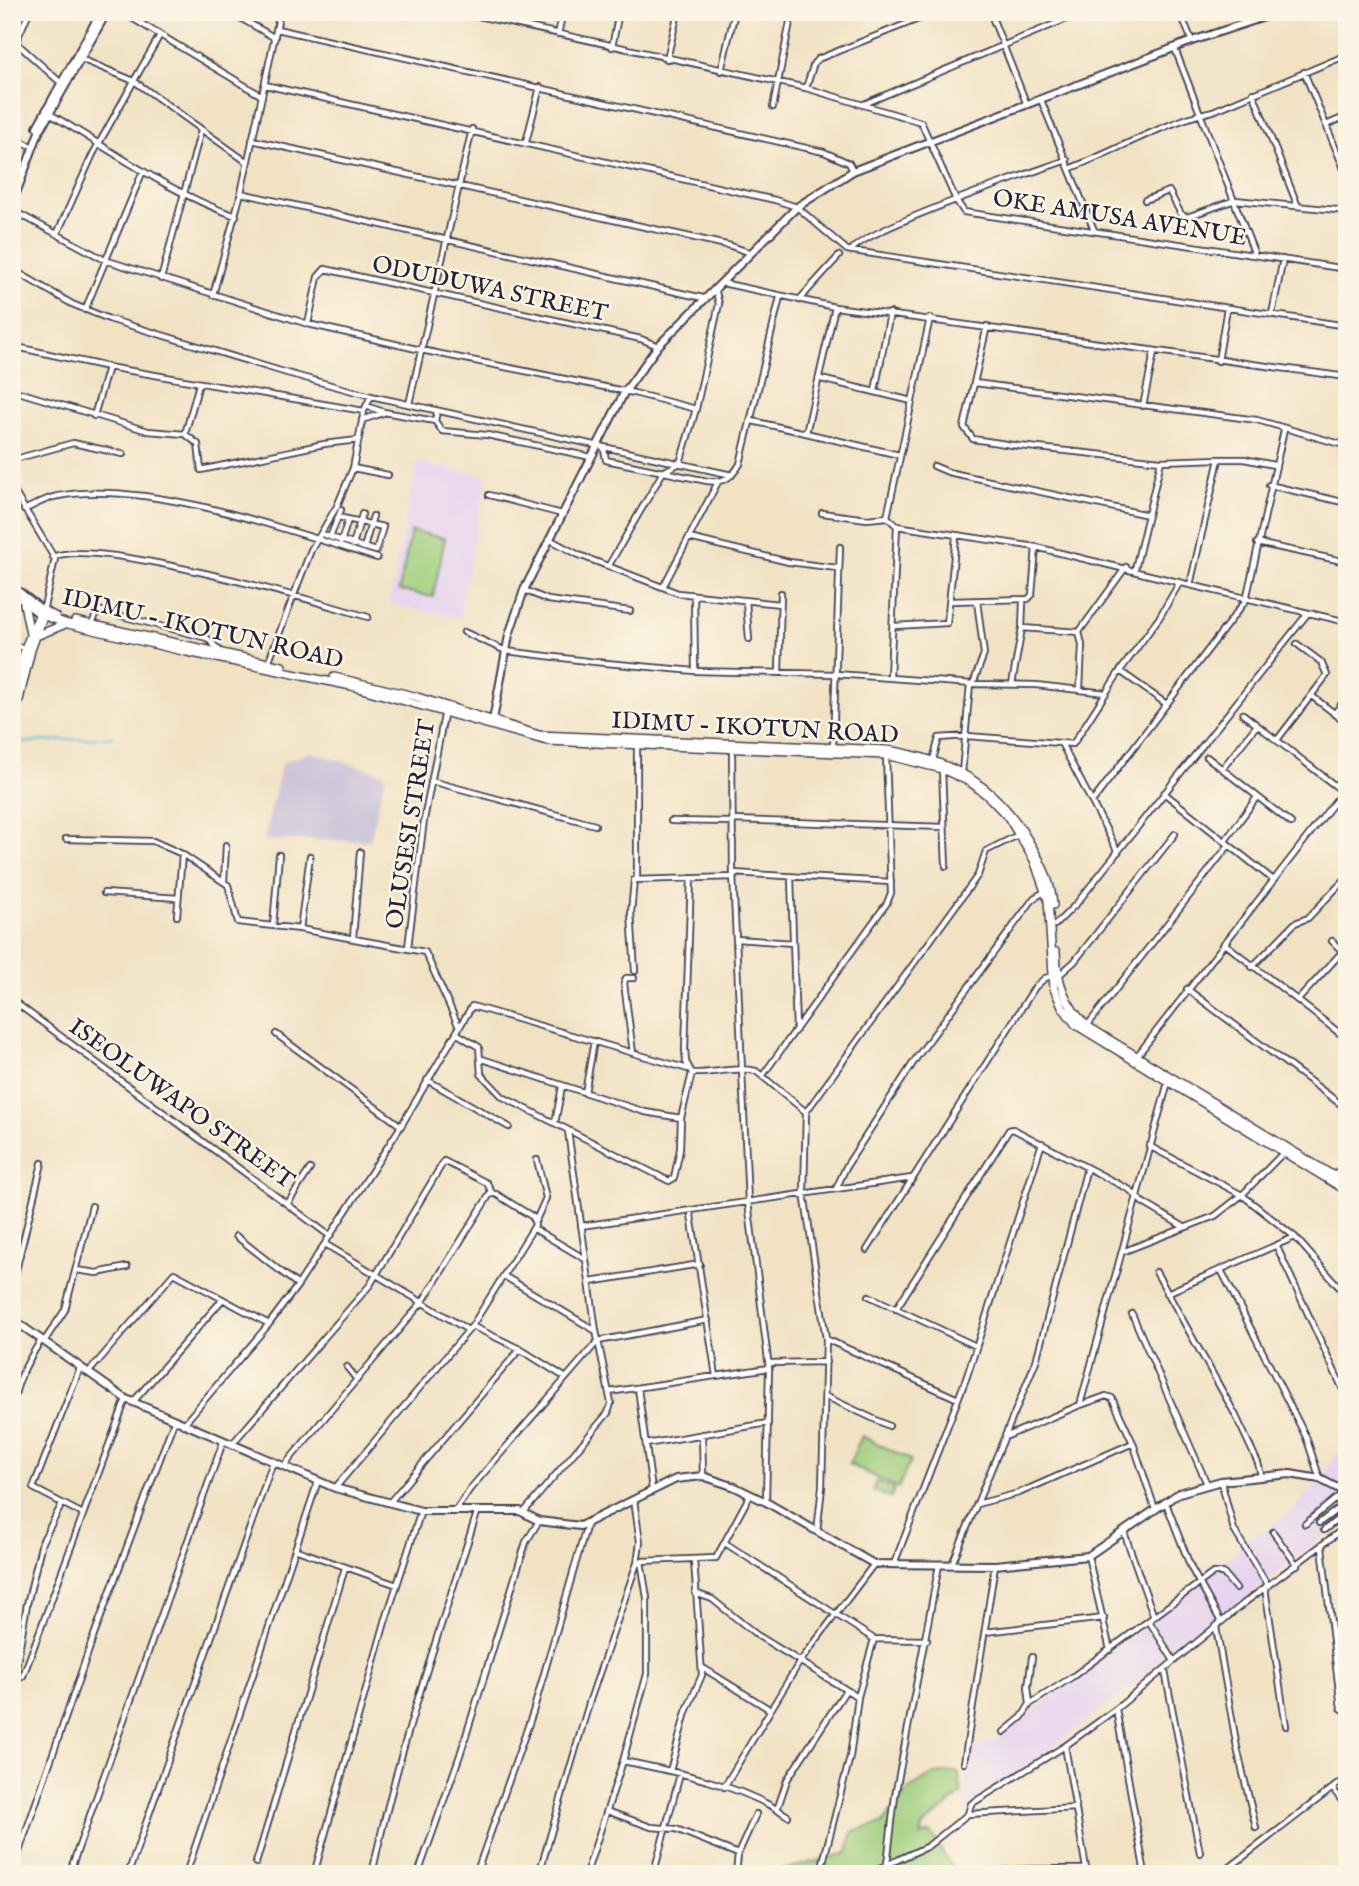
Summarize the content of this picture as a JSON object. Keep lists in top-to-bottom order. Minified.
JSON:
{"streets":{"main road":["IDIMU - IKOTUN ROAD"],"street":["OKE AMUSA AVENUE","ODUDUWA STREET","OLUSESI STREET","ISEOLUWAPO STREET"]},"crossings":[["IDIMU - IKOTUN ROAD","OLUSESI STREET"]]}
